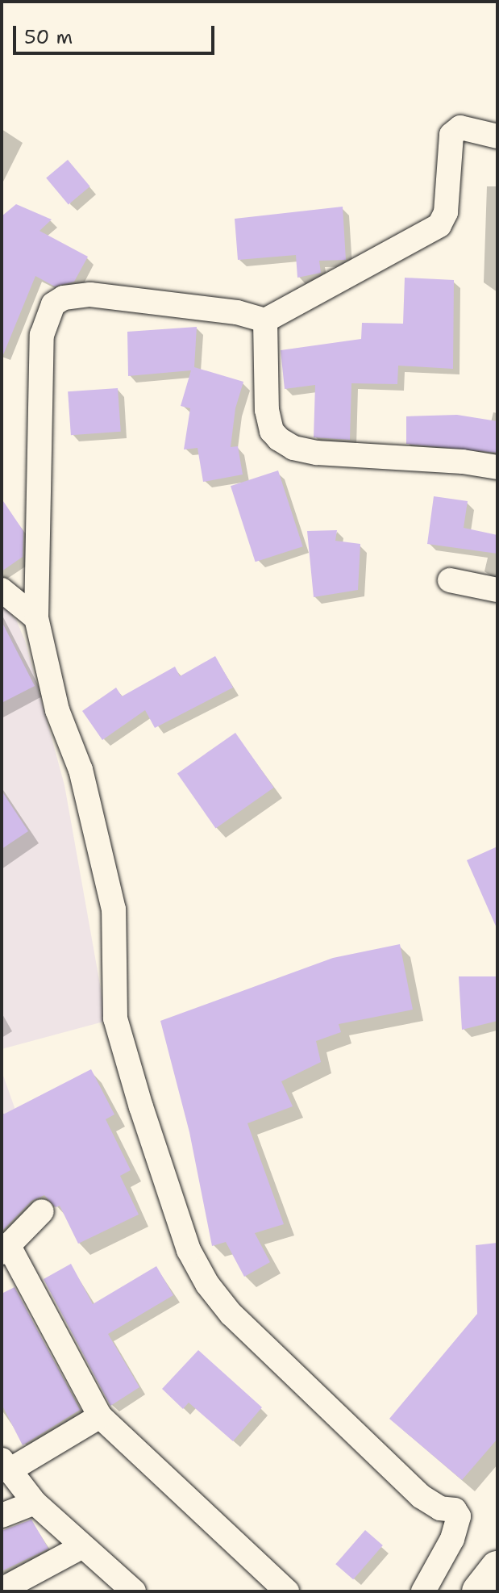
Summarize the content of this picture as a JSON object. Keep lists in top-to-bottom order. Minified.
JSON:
{"scale_bar":"50 m"}
